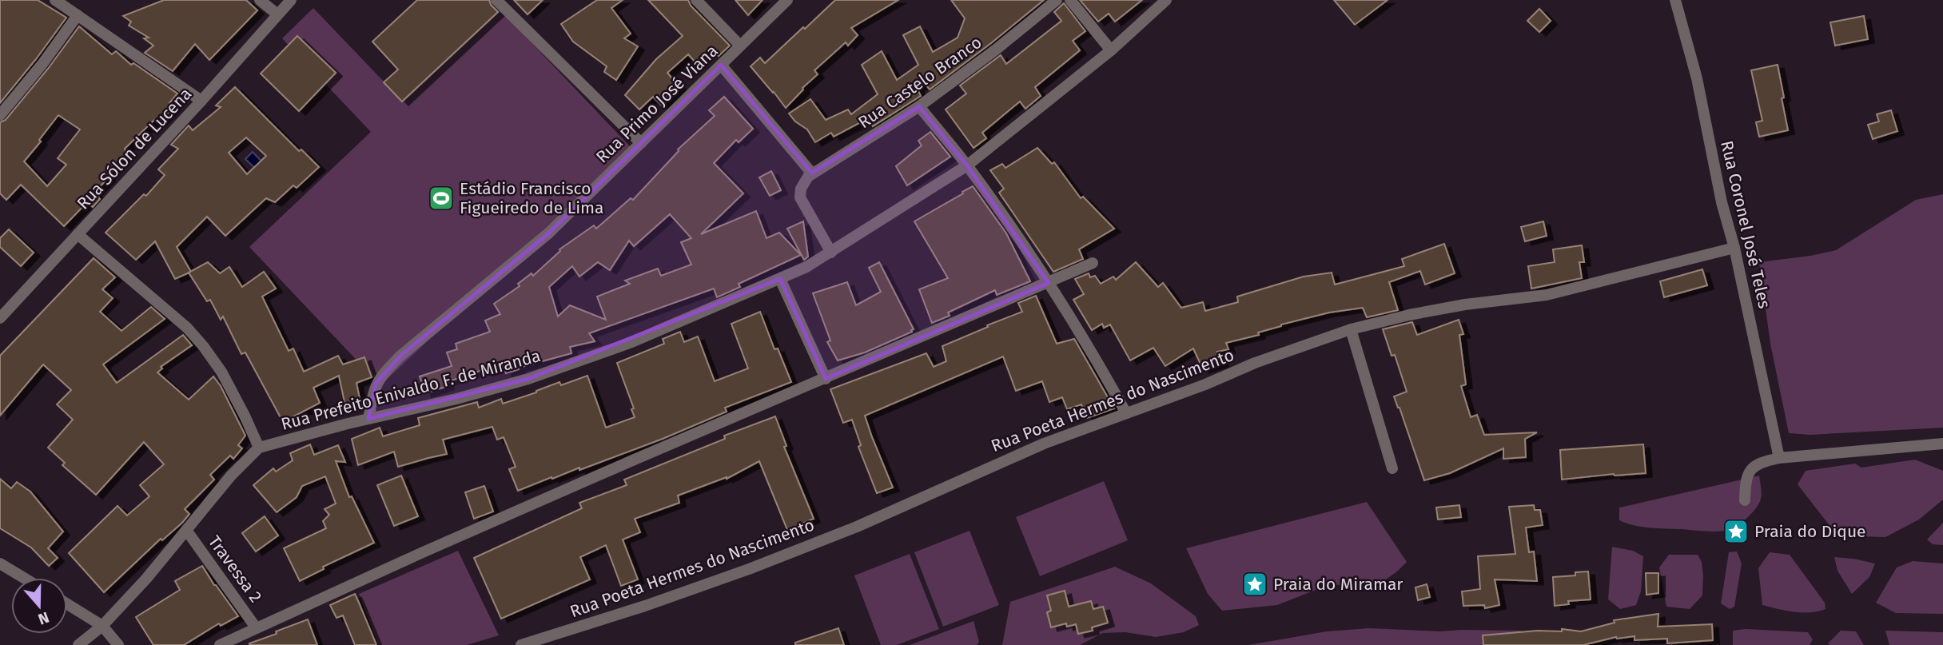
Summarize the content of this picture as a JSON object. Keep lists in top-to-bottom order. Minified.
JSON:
{"streets":{"street":["Rua Castelo Branco","Rua Primo José Viana","Rua Sólon de Lucena","Rua Coronel José Teles","Rua Prefeito Enivaldo F. de Miranda","Rua Poeta Hermes do Nascimento","Travessa 2"]},"crossings":[["Rua Castelo Branco","Rua Prefeito Enivaldo F. de Miranda"],["Rua Primo José Viana","Rua Prefeito Enivaldo F. de Miranda"],["Rua Coronel José Teles","Rua Poeta Hermes do Nascimento"],["Rua Prefeito Enivaldo F. de Miranda","Travessa 2"]],"places":{"sports":["Estádio Francisco Figueiredo de Lima"],"place":["Praia do Dique","Praia do Miramar"]},"north":"bottom"}
